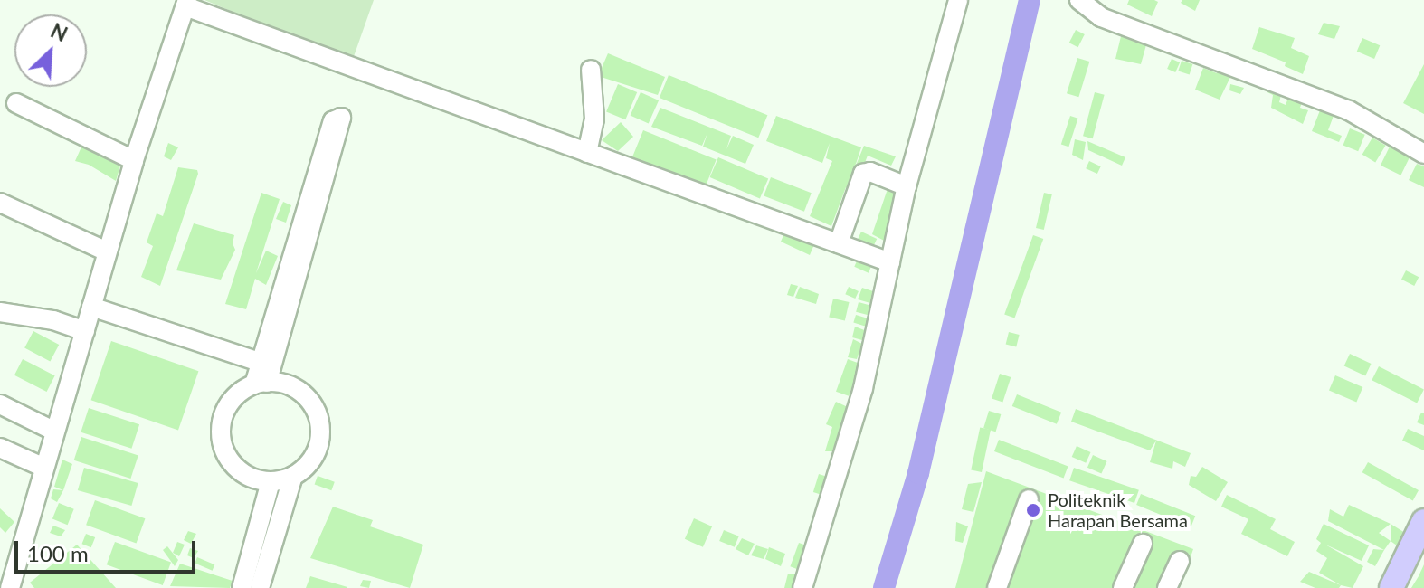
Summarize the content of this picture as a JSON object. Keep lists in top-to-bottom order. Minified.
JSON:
{"places":["Politeknik Harapan Bersama"],"scale_bar":"100 m","north":"top right"}
